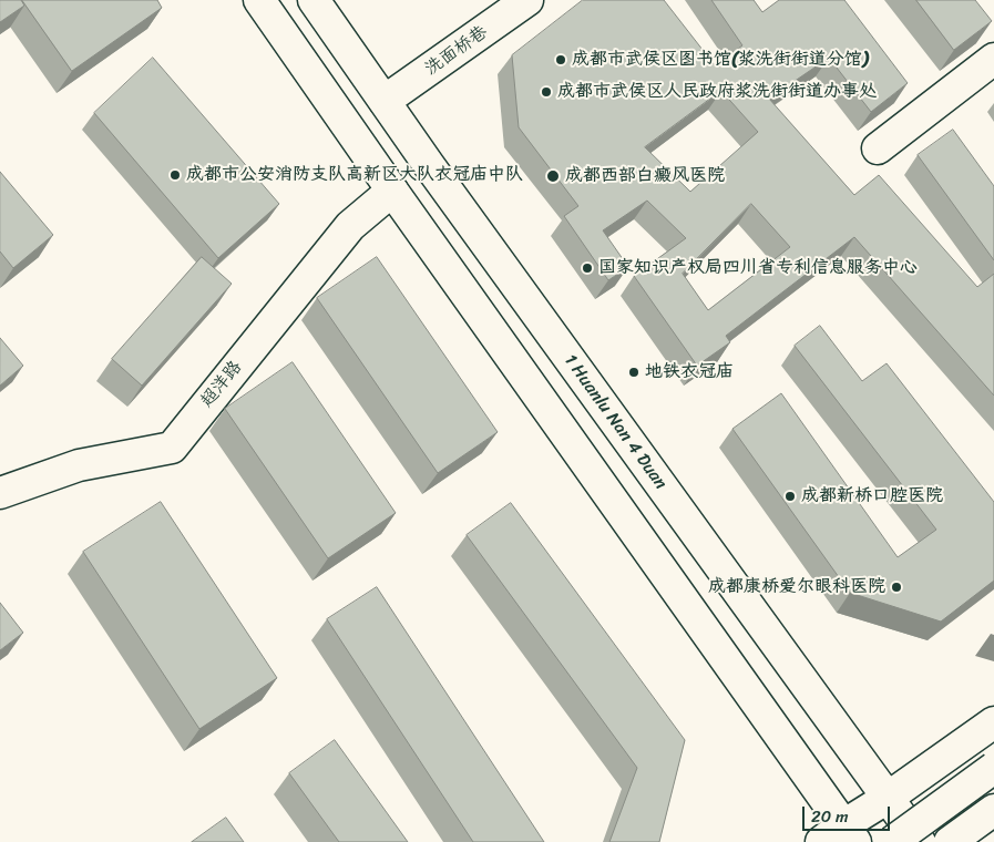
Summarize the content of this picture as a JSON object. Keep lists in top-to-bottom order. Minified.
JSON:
{"streets":{"main road":["洗面桥巷","超洋路","1 Huanlu Nan 4 Duan"]},"crossings":[["洗面桥巷","1 Huanlu Nan 4 Duan"]],"places":["成都市武侯区图书馆(浆洗街街道分馆)","成都市武侯区人民政府浆洗街街道办事处","成都市公安消防支队高新区大队衣冠庙中队","成都西部白癜风医院","国家知识产权局四川省专利信息服务中心","地铁衣冠庙","成都新桥口腔医院","成都康桥爱尔眼科医院"],"scale_bar":"20 m"}
